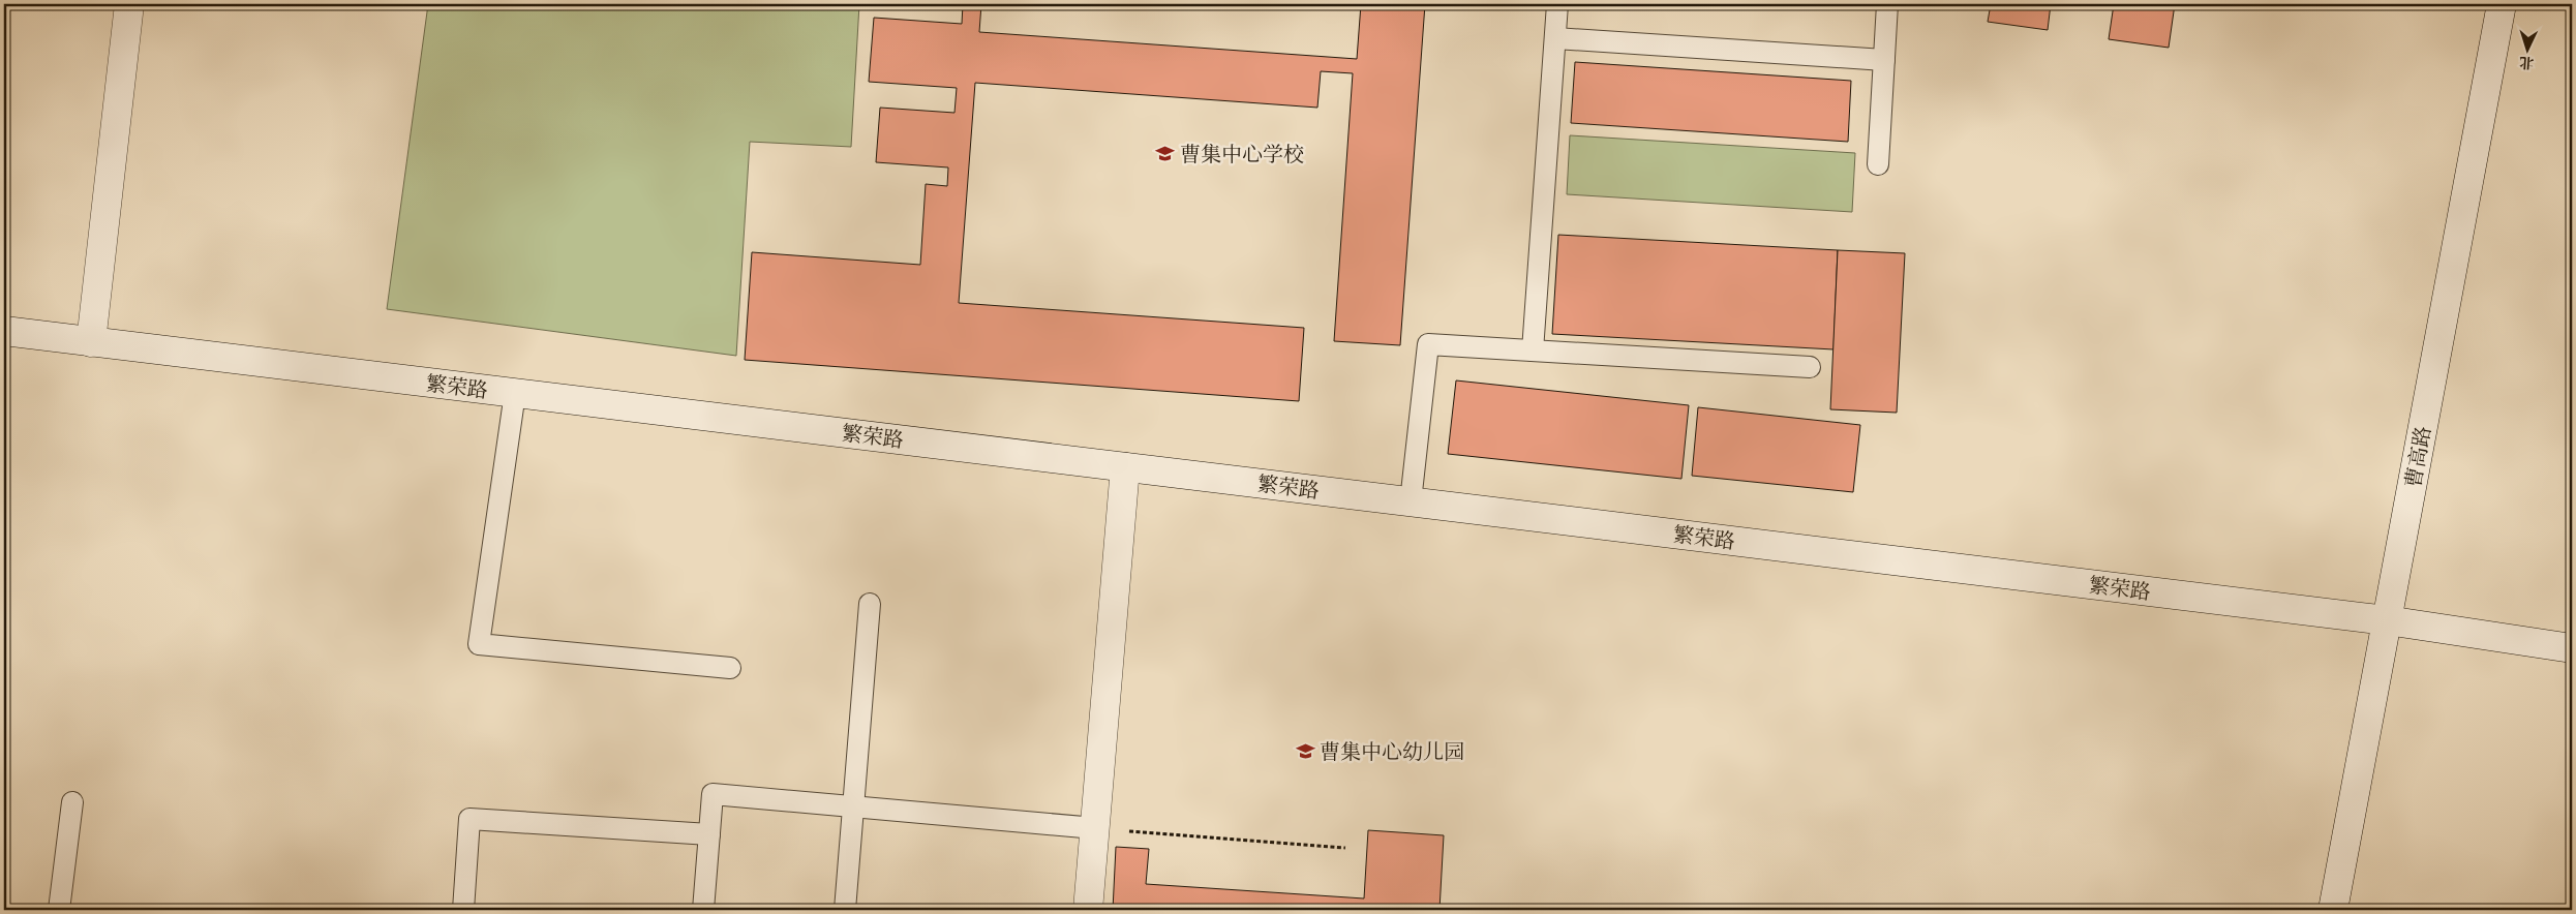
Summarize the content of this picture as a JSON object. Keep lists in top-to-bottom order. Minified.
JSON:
{"streets":{"street":["繁荣路","曹高路"]},"crossings":[["繁荣路","曹高路"]],"places":{"school or university":["曹集中心学校","曹集中心幼儿园"]},"north":"bottom"}
